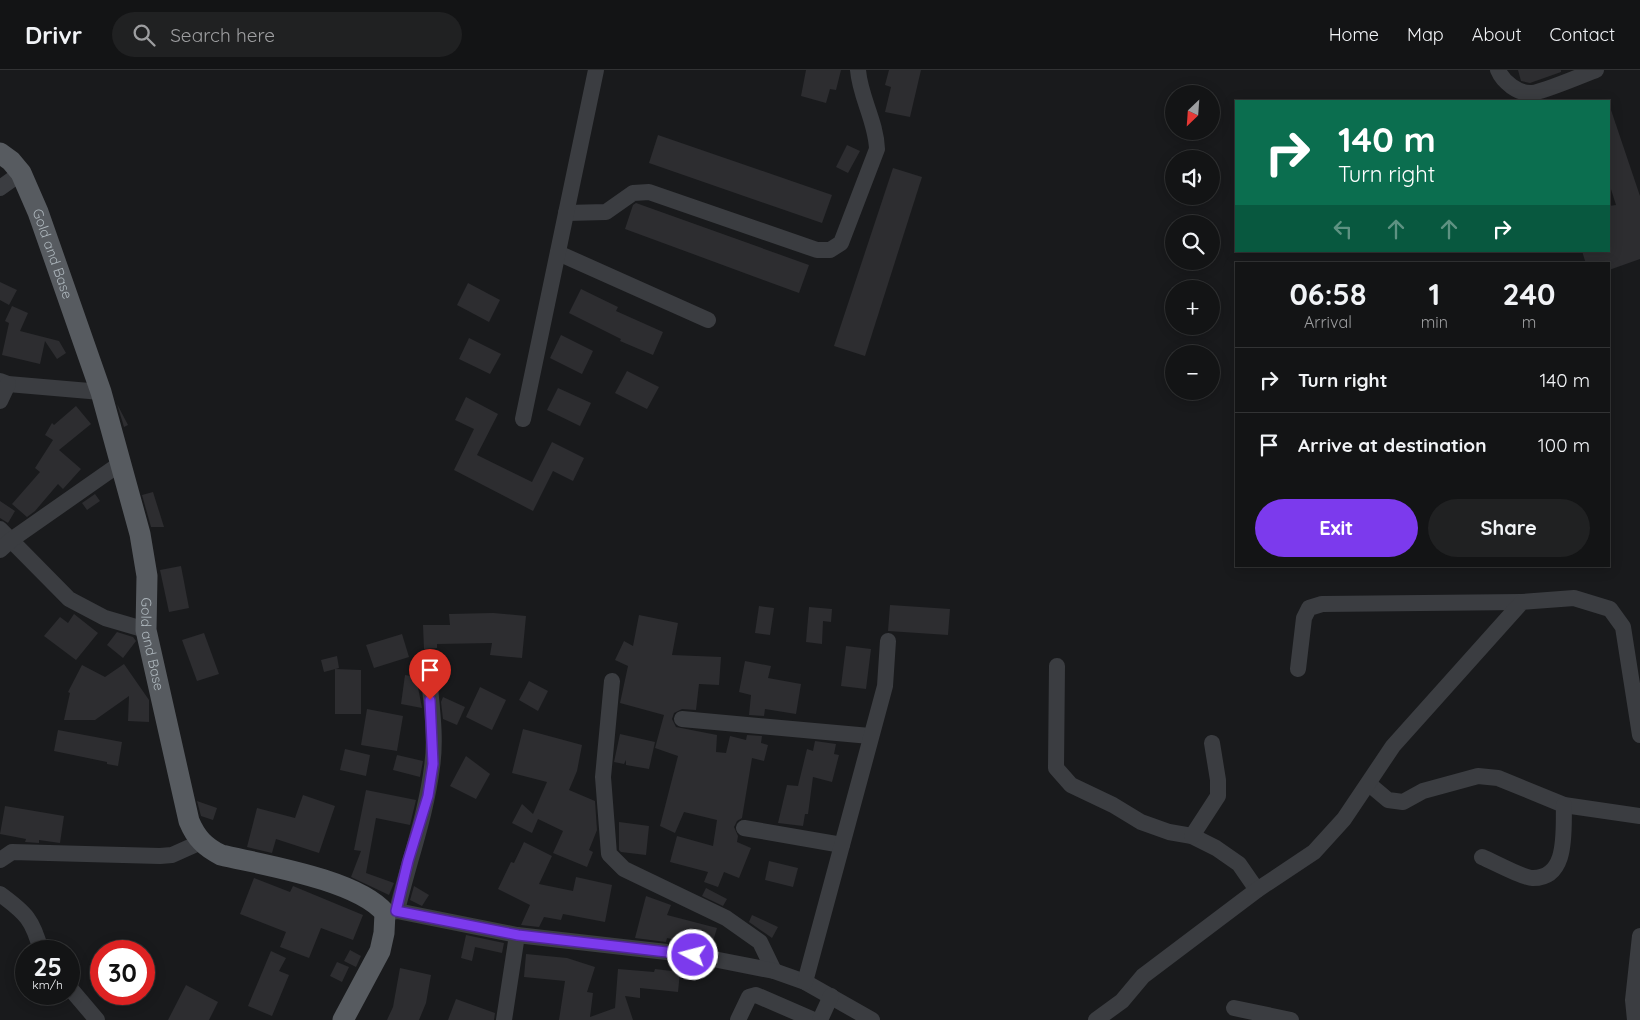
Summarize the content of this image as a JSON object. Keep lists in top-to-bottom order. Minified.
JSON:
{"streets":{"main road":["Gold and Base"]},"north":"bottom left","page":{"header":"Drivr","search":"Search here","nav":["Home","Map","About","Contact"],"map_buttons":["+","−"],"turn":["140 m","Turn right"],"eta":["06:58","Arrival","1","min","240","m"],"list":[{"name":"Turn right","value":"140 m"},{"name":"Arrive at destination","value":"100 m"}],"buttons":["Exit","Share"],"speed":"25 km/h","limit":"30"}}
